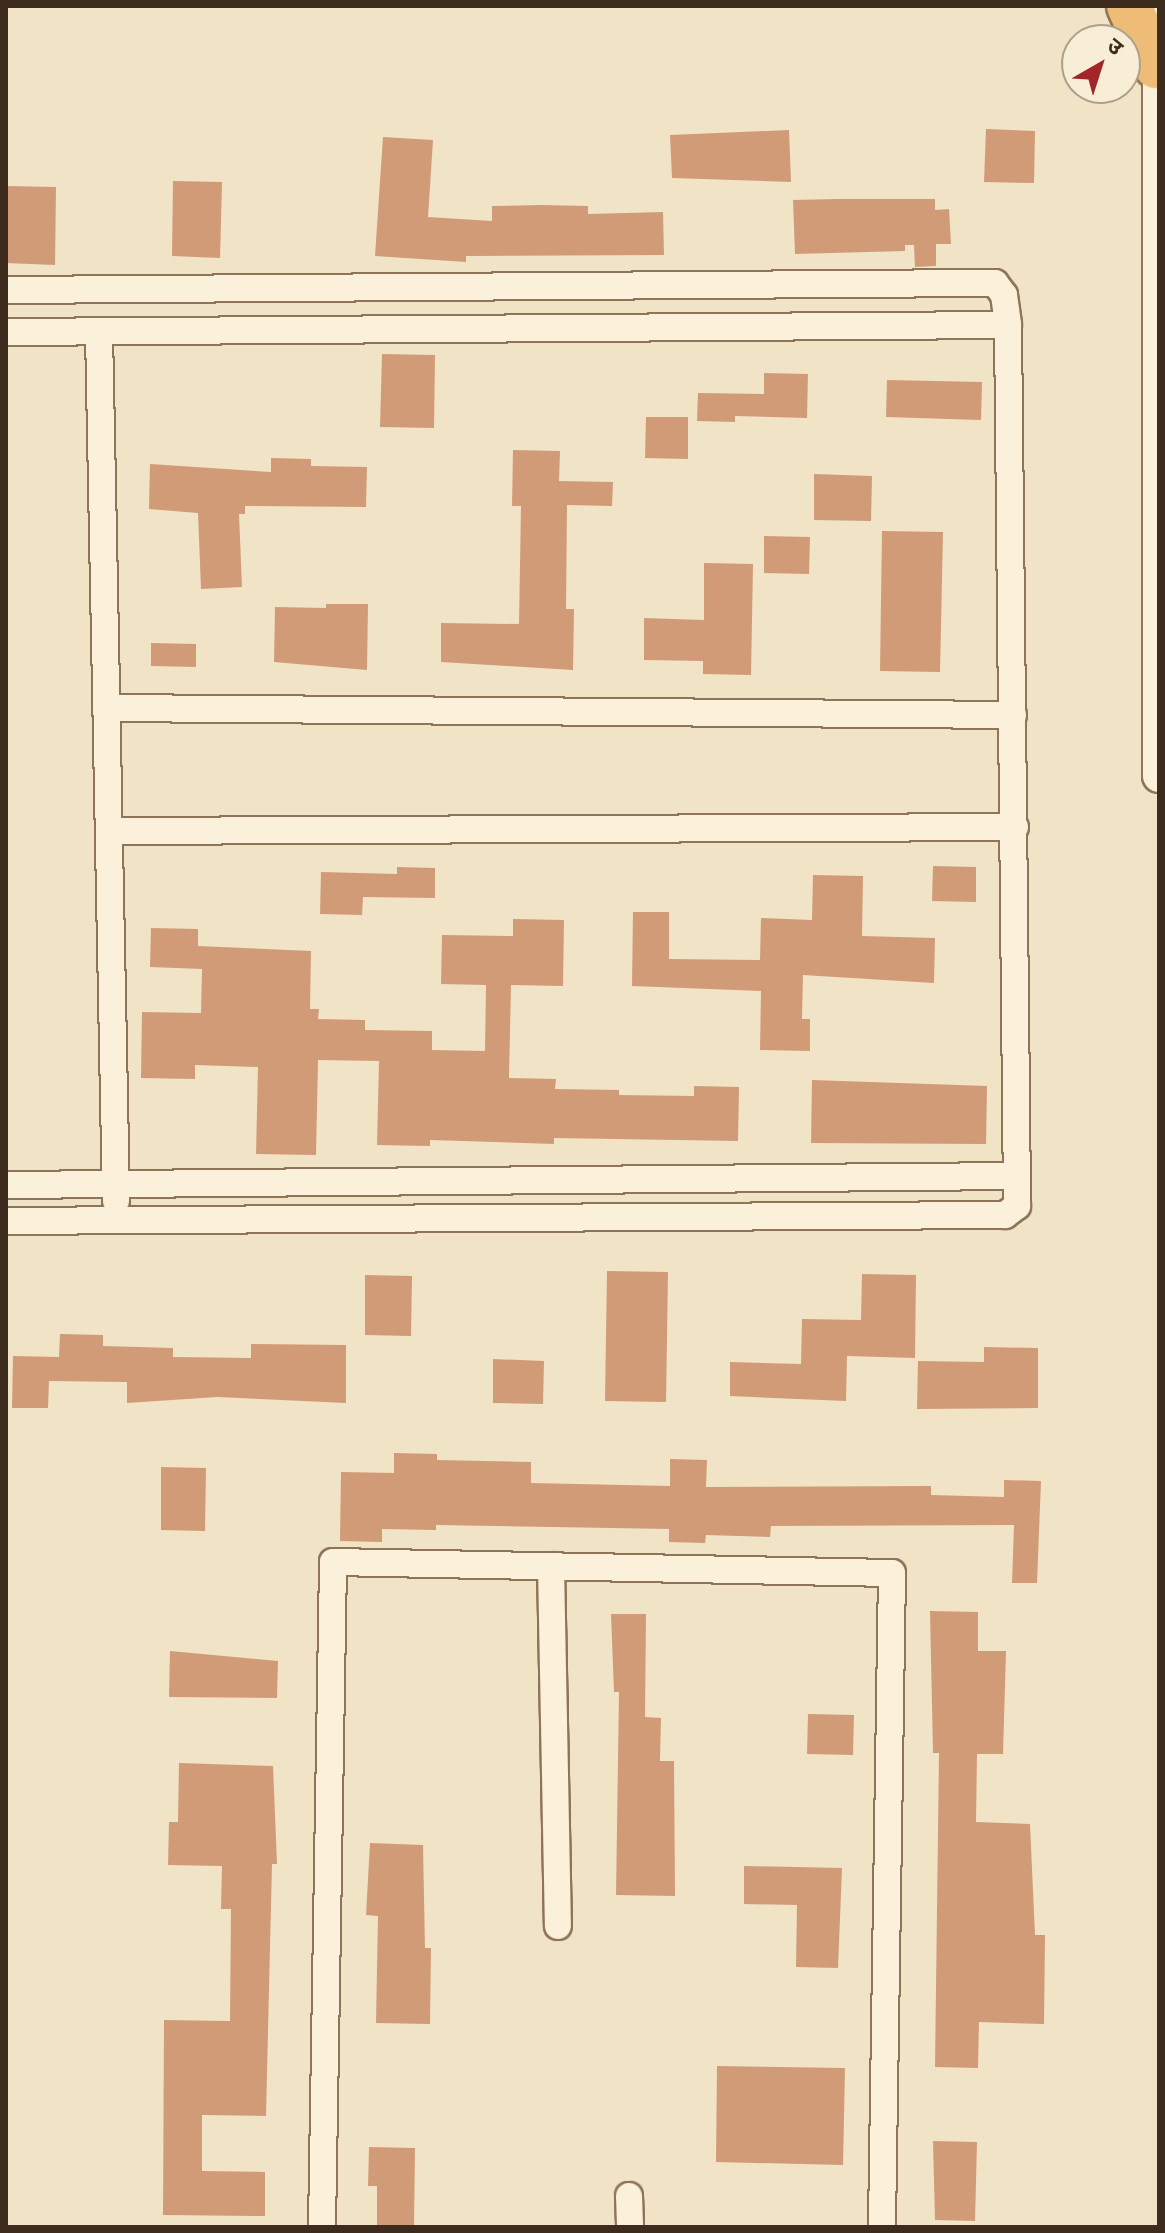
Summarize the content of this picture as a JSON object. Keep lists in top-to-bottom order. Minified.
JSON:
{"north":"top right"}
